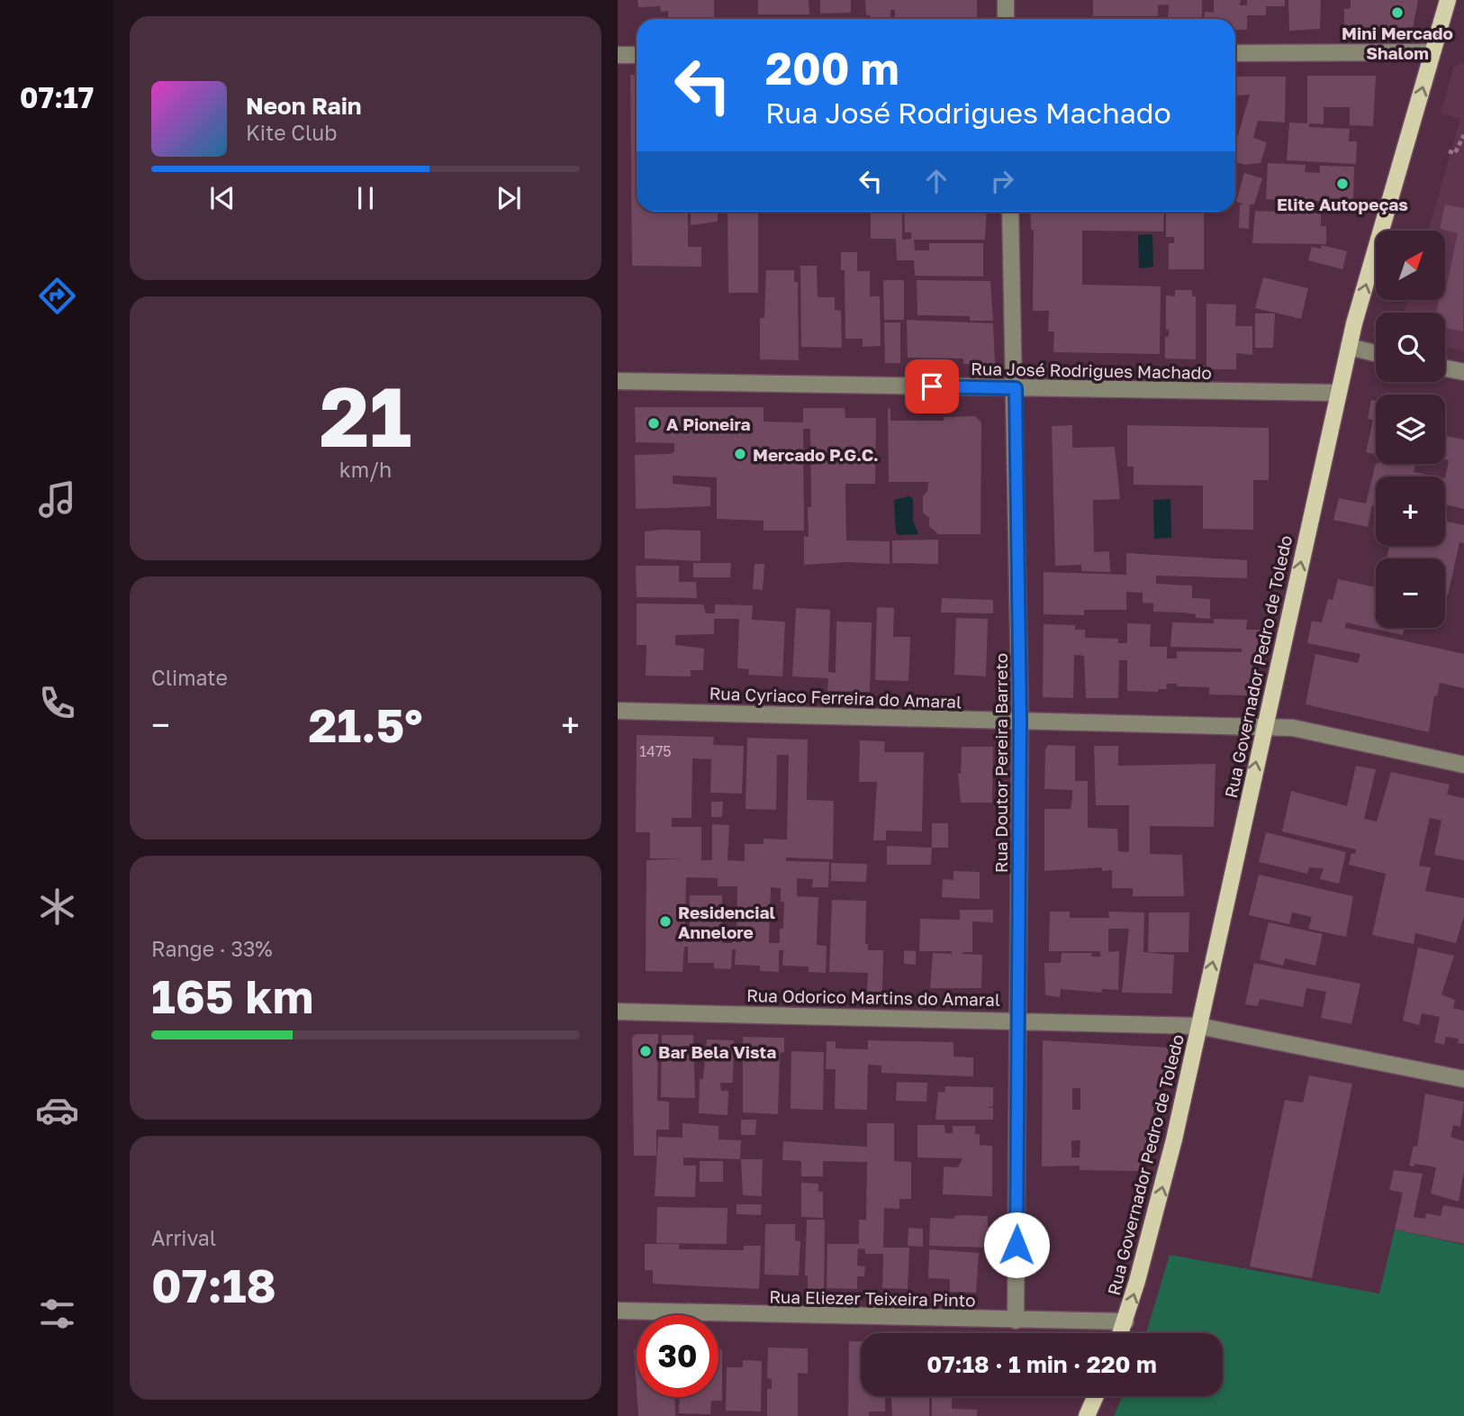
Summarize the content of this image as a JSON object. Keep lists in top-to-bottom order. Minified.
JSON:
{"streets":{"main road":["Rua Governador Pedro de Toledo"],"street":["Rua José Rodrigues Machado","Rua Cyriaco Ferreira do Amaral","Rua Doutor Pereira Barreto","Rua Odorico Martins do Amaral","Rua Eliezer Teixeira Pinto"]},"crossings":[["Rua José Rodrigues Machado","Rua Governador Pedro de Toledo"],["Rua José Rodrigues Machado","Rua Doutor Pereira Barreto"],["Rua Governador Pedro de Toledo","Rua Cyriaco Ferreira do Amaral"],["Rua Governador Pedro de Toledo","Rua Odorico Martins do Amaral"],["Rua Governador Pedro de Toledo","Rua Eliezer Teixeira Pinto"],["Rua Cyriaco Ferreira do Amaral","Rua Doutor Pereira Barreto"],["Rua Doutor Pereira Barreto","Rua Odorico Martins do Amaral"],["Rua Doutor Pereira Barreto","Rua Eliezer Teixeira Pinto"]],"one_way":["Rua Governador Pedro de Toledo"],"places":["Mini Mercado Shalom","Elite Autopeças","A Pioneira","Mercado P.G.C.","Residencial Annelore","Bar Bela Vista"],"house_numbers":["1475"],"north":"top right","page":{"tabs":"07:17","turn":["200 m","Rua José Rodrigues Machado"],"song":["Neon Rain","Kite Club"],"map_buttons":["+","−"],"tile":[["21","km/h"],"Climate",["Range · 33%","165 km"],["Arrival","07:18"]],"heat":["−","21.5°","+"],"limit":"30","trip":"07:18 · 1 min · 220 m"}}
